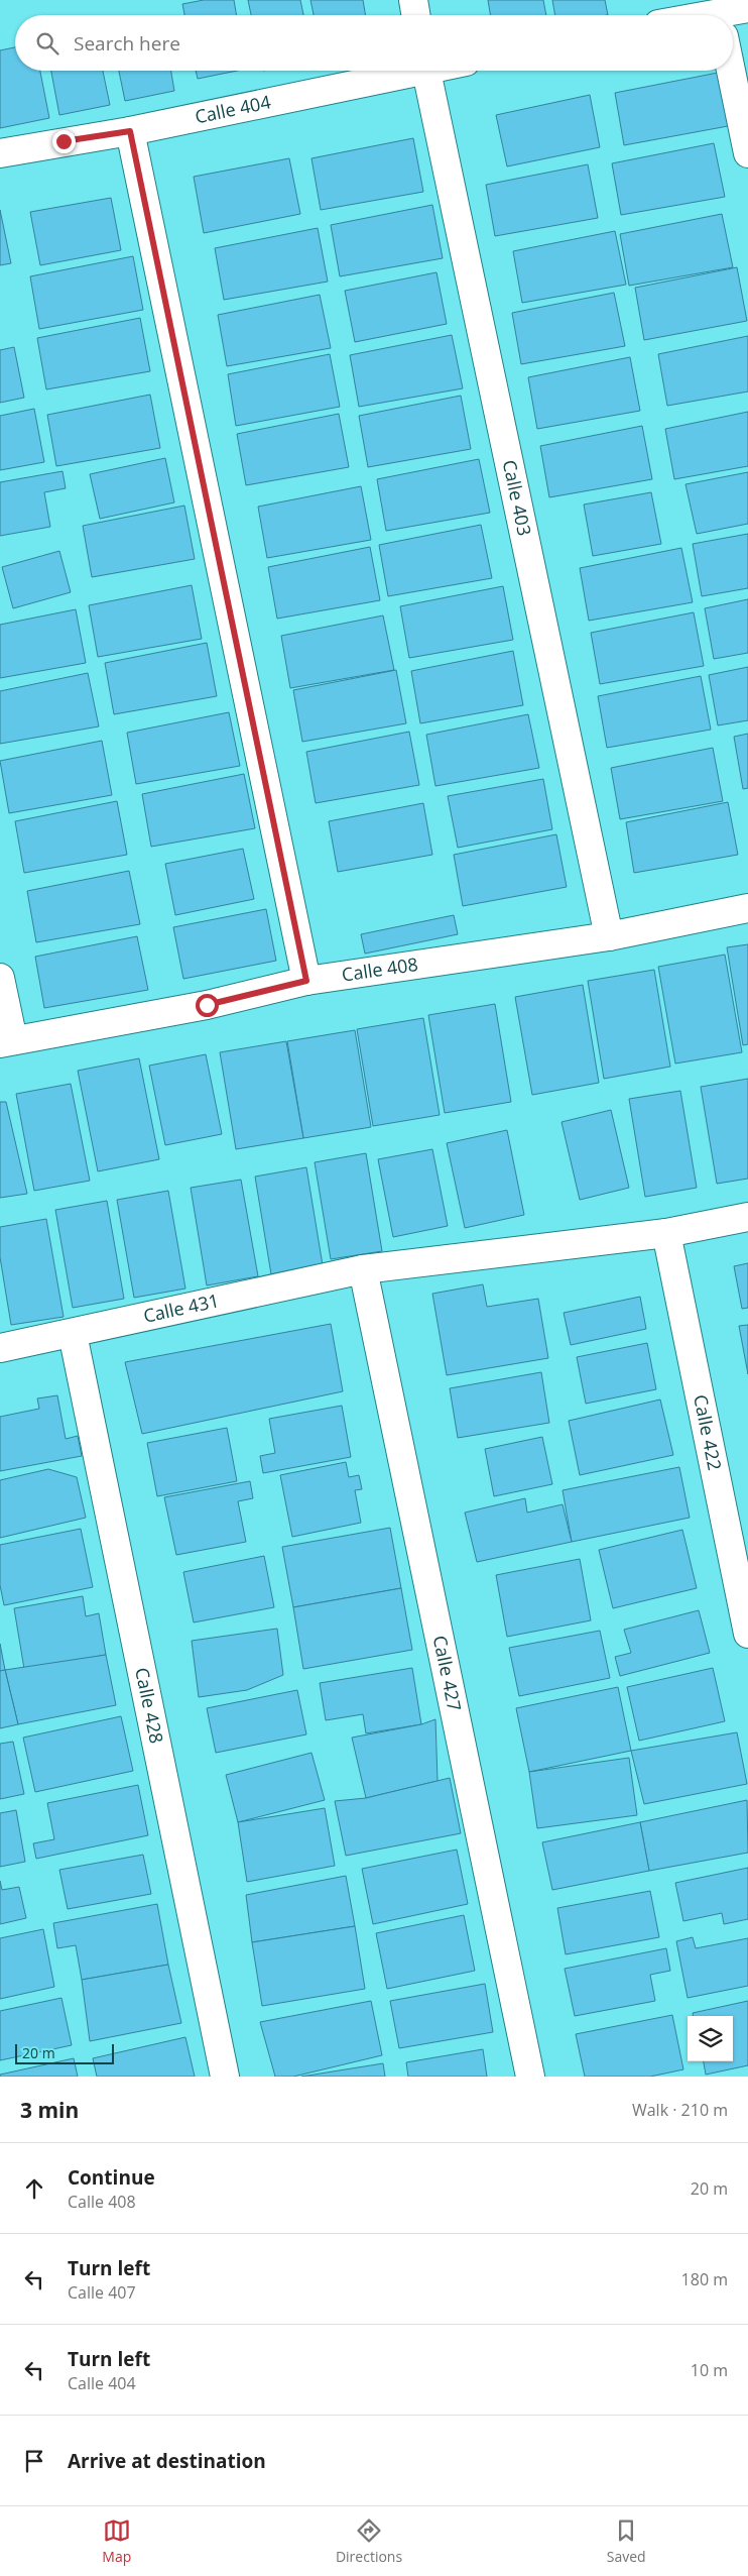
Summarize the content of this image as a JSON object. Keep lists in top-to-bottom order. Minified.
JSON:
{"streets":{"street":["Calle 404","Calle 403","Calle 408","Calle 431","Calle 422","Calle 427","Calle 428"]},"crossings":[["Calle 403","Calle 408"],["Calle 431","Calle 422"],["Calle 431","Calle 427"],["Calle 431","Calle 428"]],"scale_bar":"20 m","page":{"search":"Search here","scale":"20 m","heading":["3 min","Walk · 210 m"],"list":[["Continue","Calle 408","20 m"],["Turn left","Calle 407","180 m"],["Turn left","Calle 404","10 m"],"Arrive at destination"],"nav":["Map","Directions","Saved"]}}
